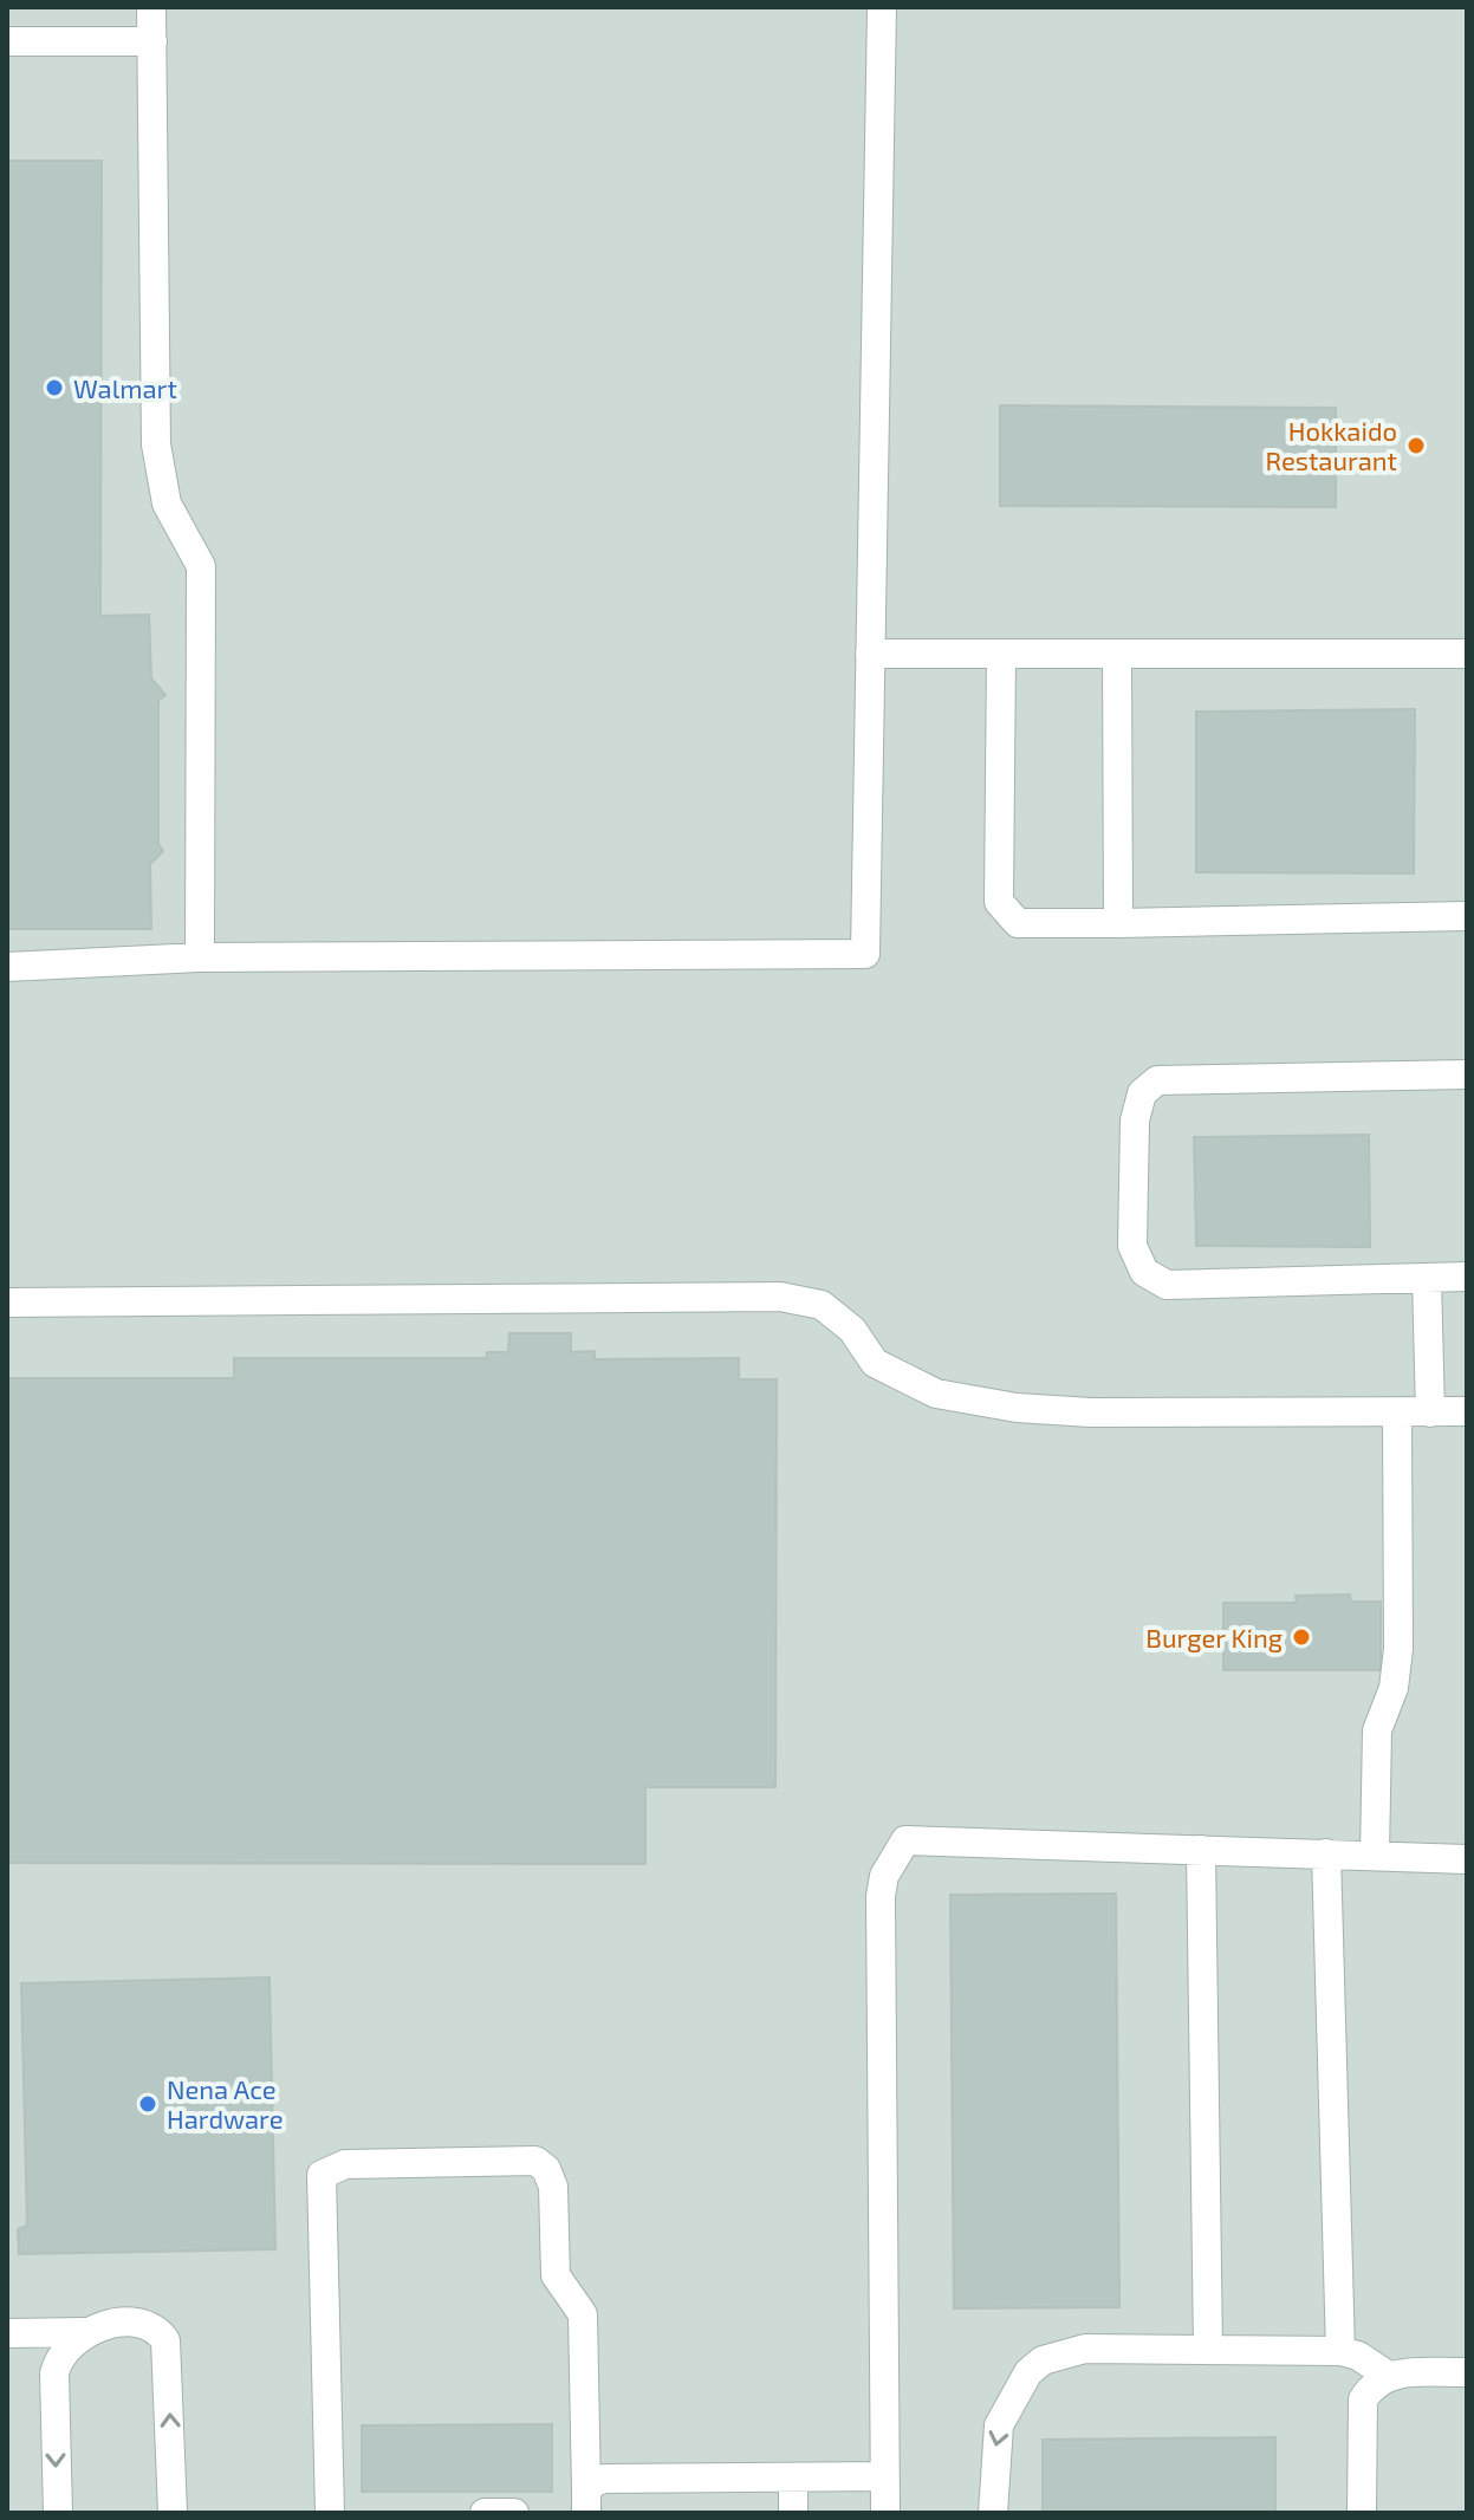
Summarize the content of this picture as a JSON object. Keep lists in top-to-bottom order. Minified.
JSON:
{"places":["Walmart","Hokkaido Restaurant","Burger King","Nena Ace Hardware"]}
